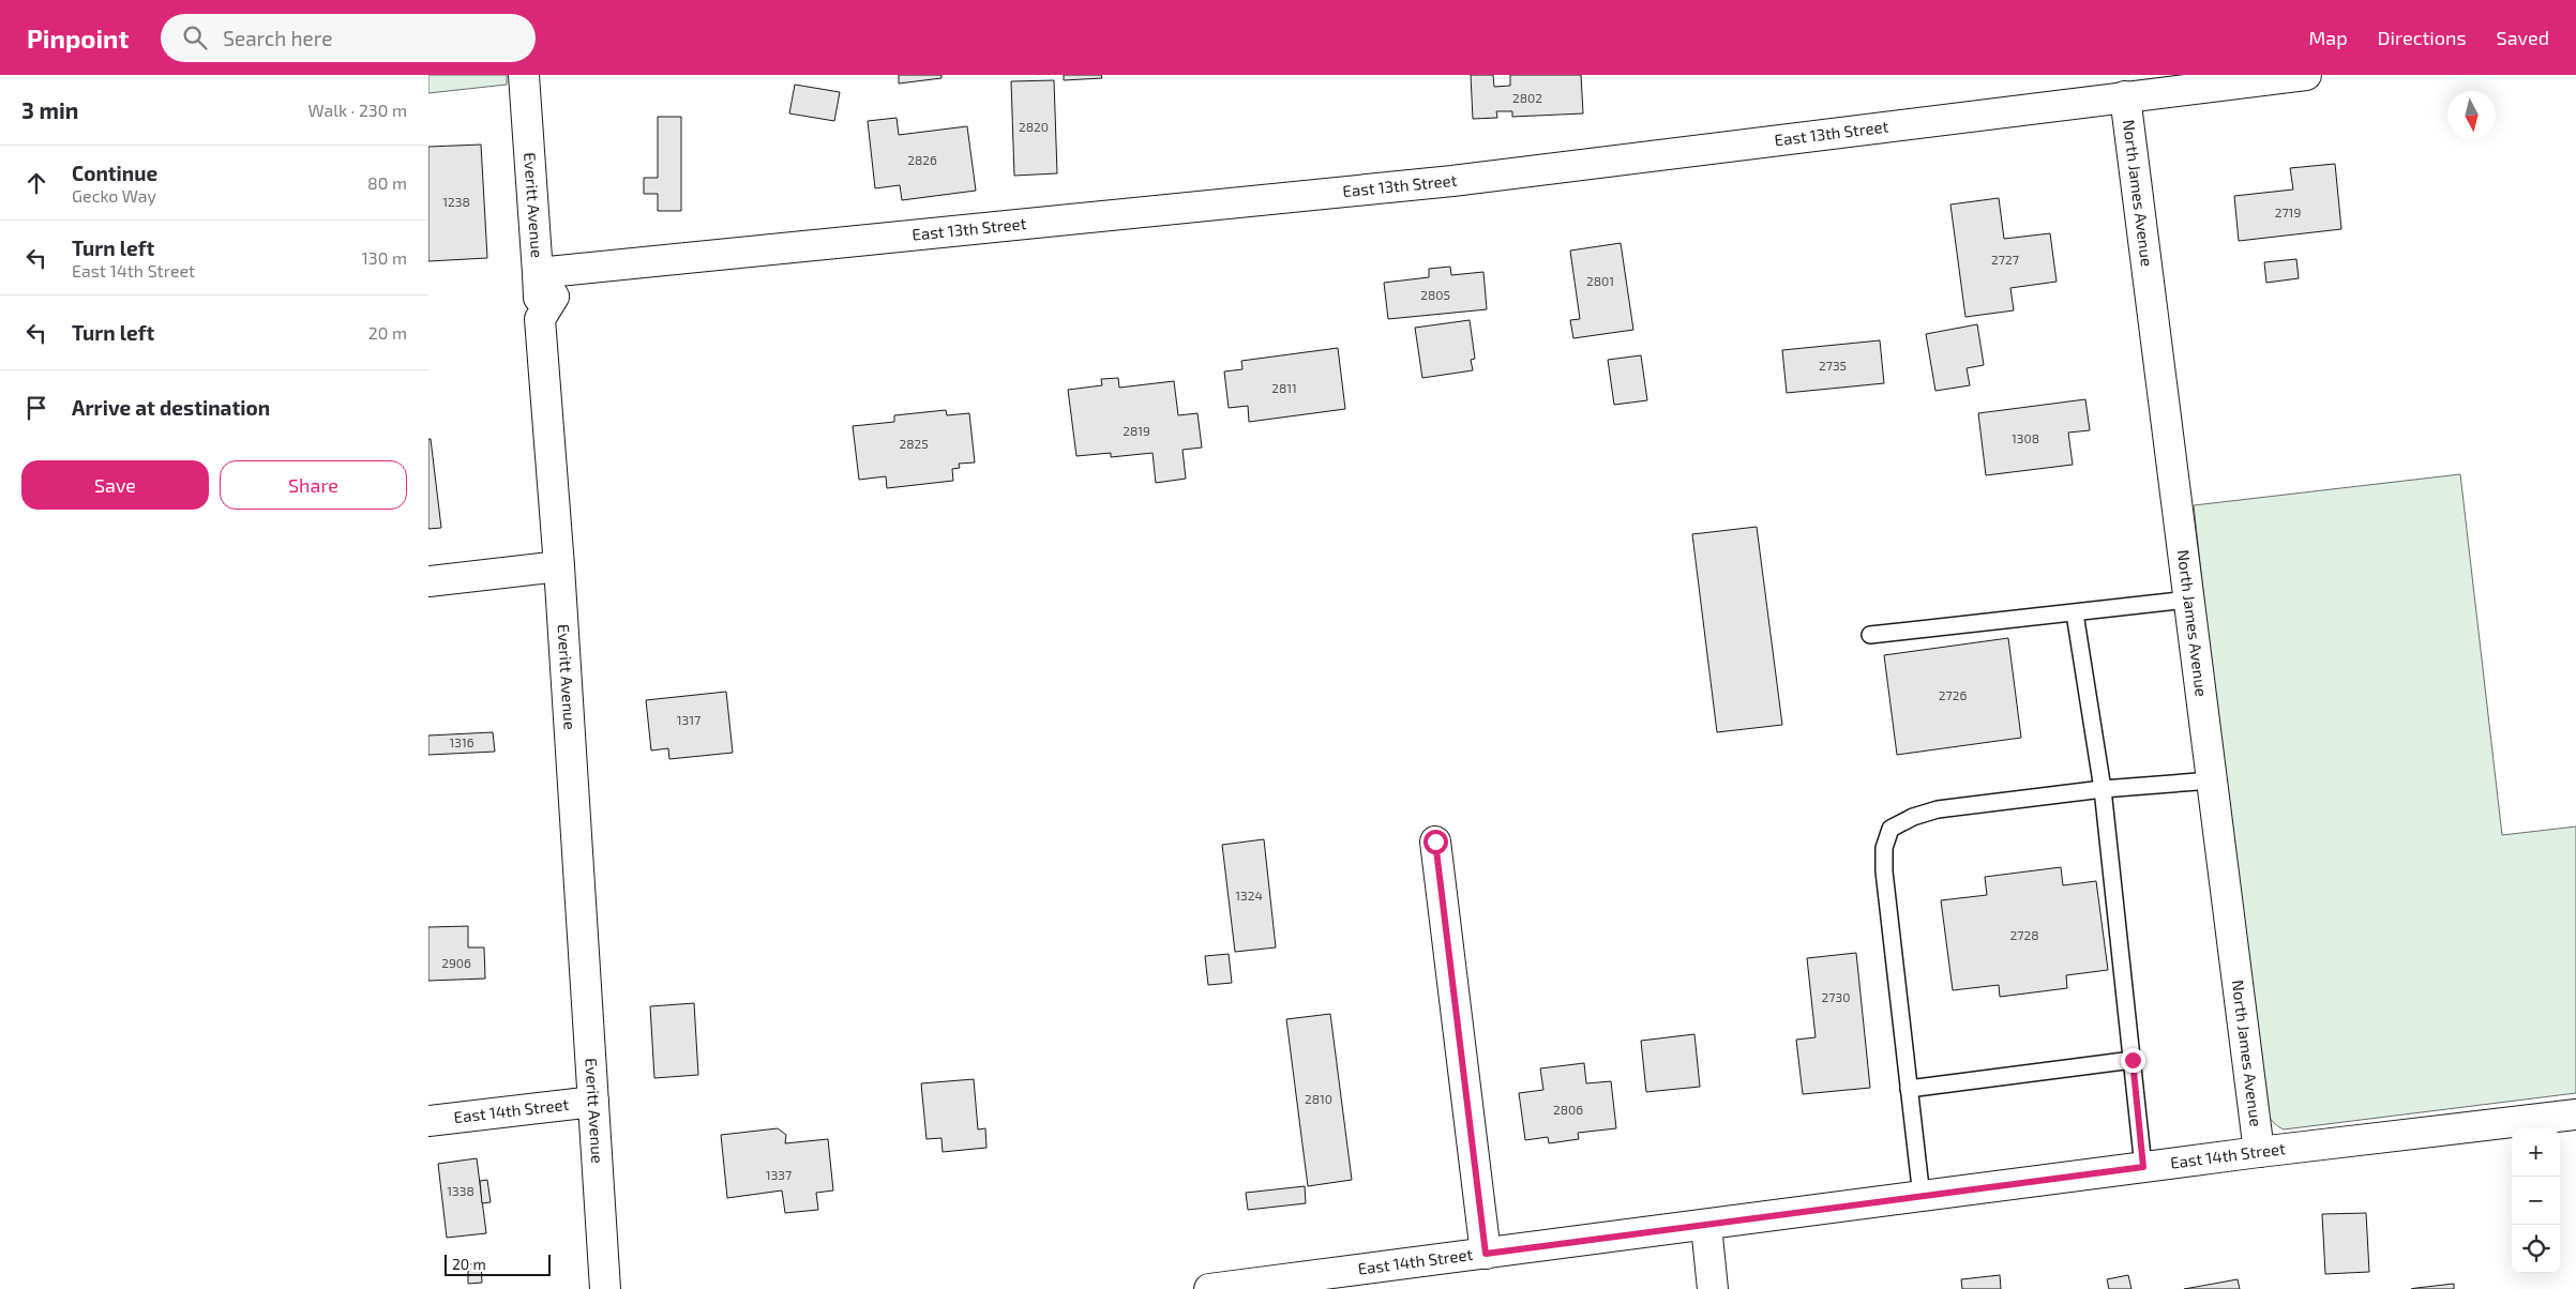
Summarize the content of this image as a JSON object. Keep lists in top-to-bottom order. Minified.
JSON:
{"streets":{"street":["East 13th Street","North James Avenue","Everitt Avenue","East 14th Street"]},"crossings":[["East 13th Street","North James Avenue"],["East 13th Street","Everitt Avenue"],["North James Avenue","East 14th Street"],["Everitt Avenue","East 14th Street"]],"house_numbers":["2802","2820","2826","1238","2719","2727","2801","2805","2735","2811","2819","1308","2825","2726","1317","1316","1324","2728","2906","2730","2810","2806","1337","1338"],"scale_bar":"20 m","north":"bottom","page":{"header":"Pinpoint","search":"Search here","nav":["Map","Directions","Saved"],"heading":["3 min","Walk · 230 m"],"list":[["Continue","Gecko Way","80 m"],["Turn left","East 14th Street","130 m"],["Turn left","20 m"],"Arrive at destination"],"buttons":["Save","Share"],"map_buttons":["+","−"],"scale":"20 m"}}
